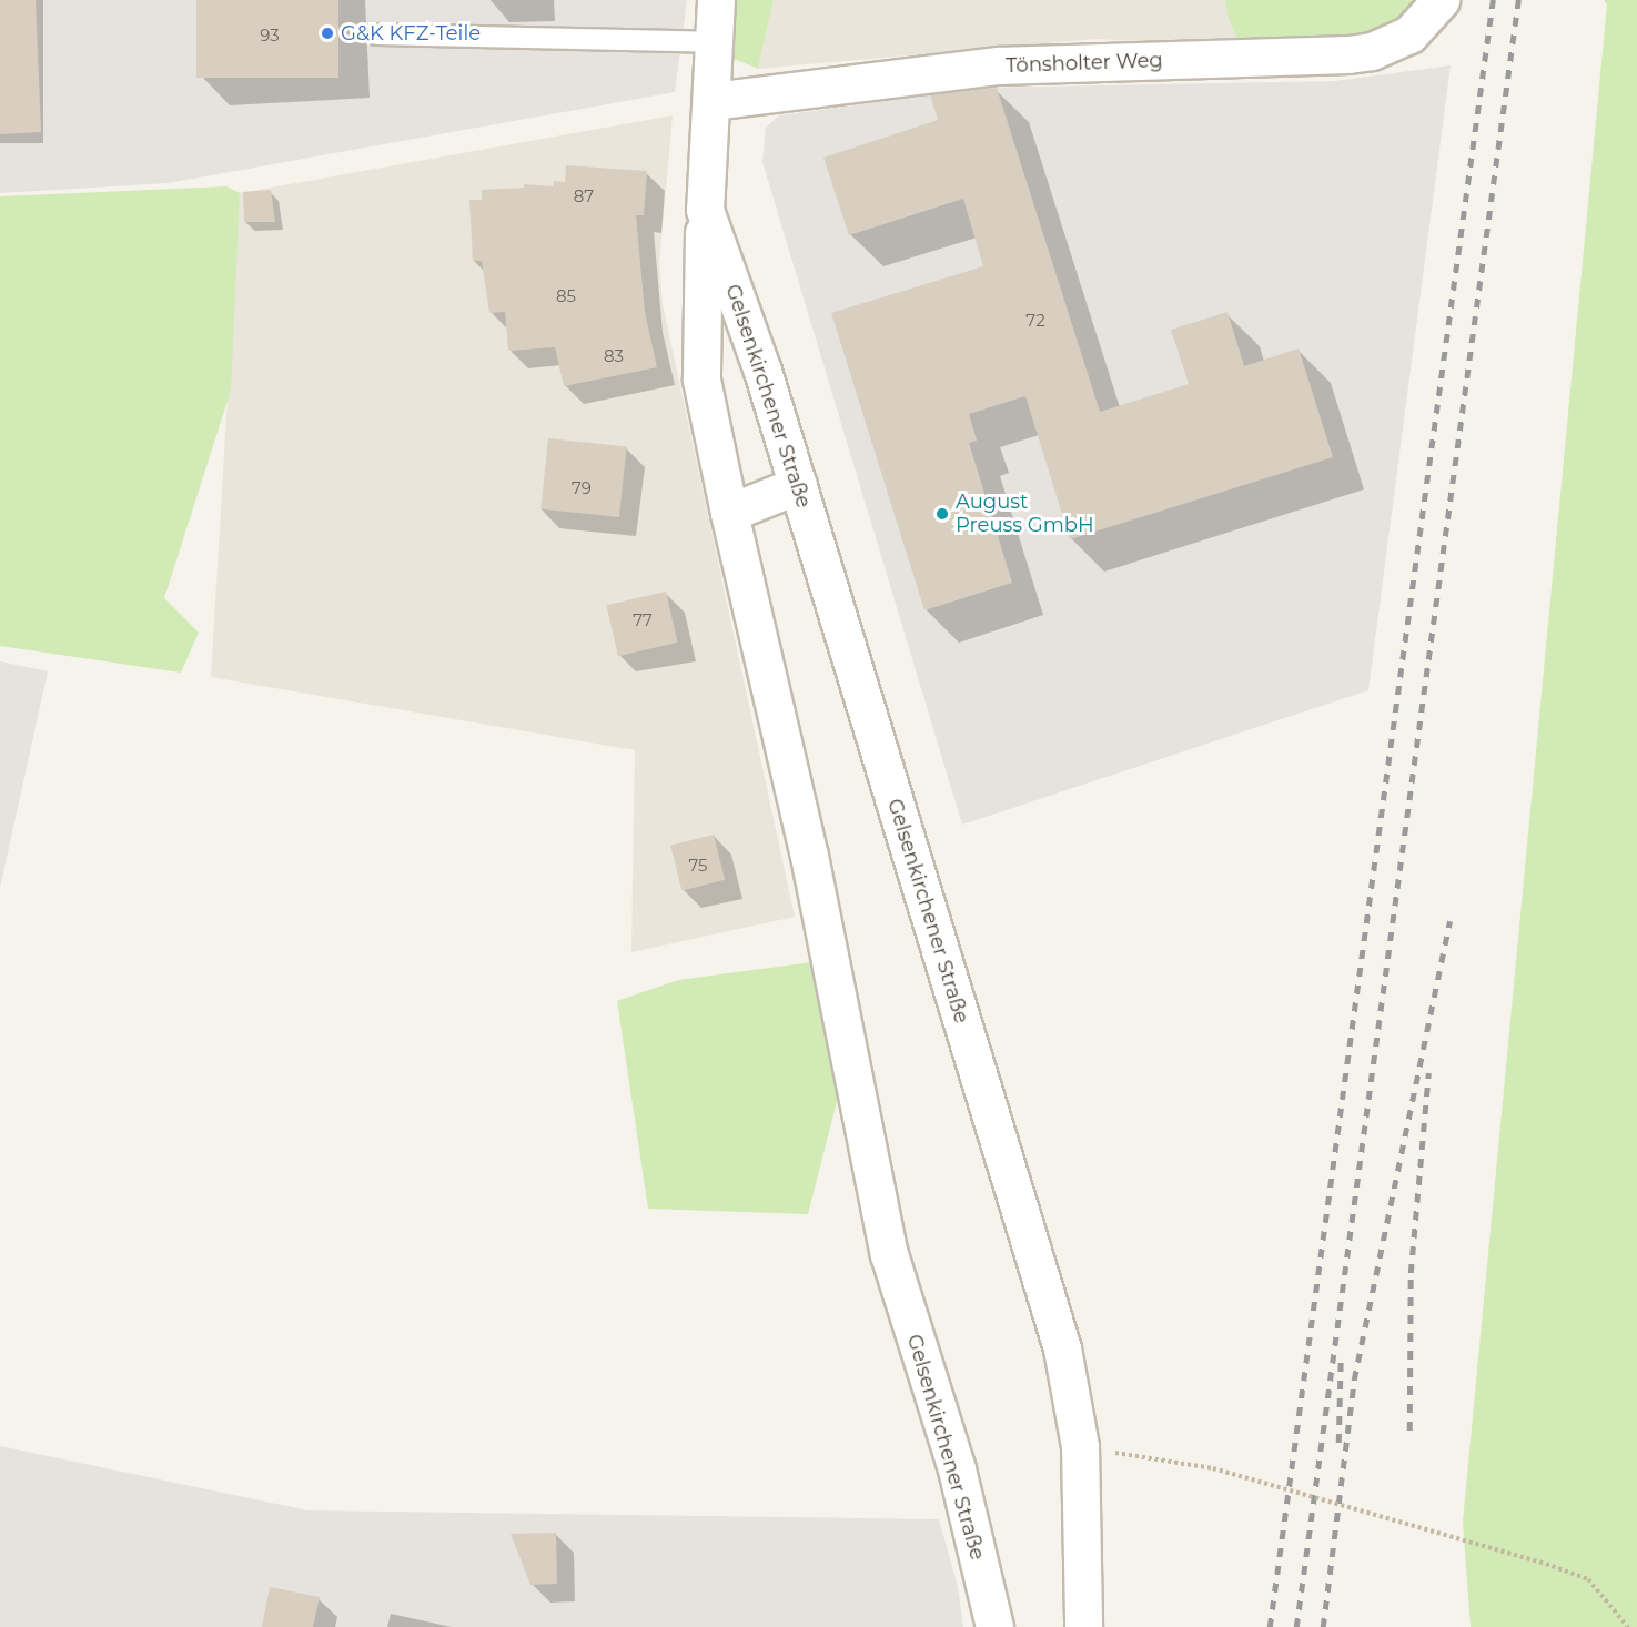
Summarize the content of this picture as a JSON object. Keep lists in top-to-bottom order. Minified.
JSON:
{"streets":{"street":["Tönsholter Weg","Gelsenkirchener Straße"]},"crossings":[["Tönsholter Weg","Gelsenkirchener Straße"]],"places":["G&K KFZ-Teile","August Preuss GmbH"],"house_numbers":["93","87","85","72","83","79","77","75"]}
